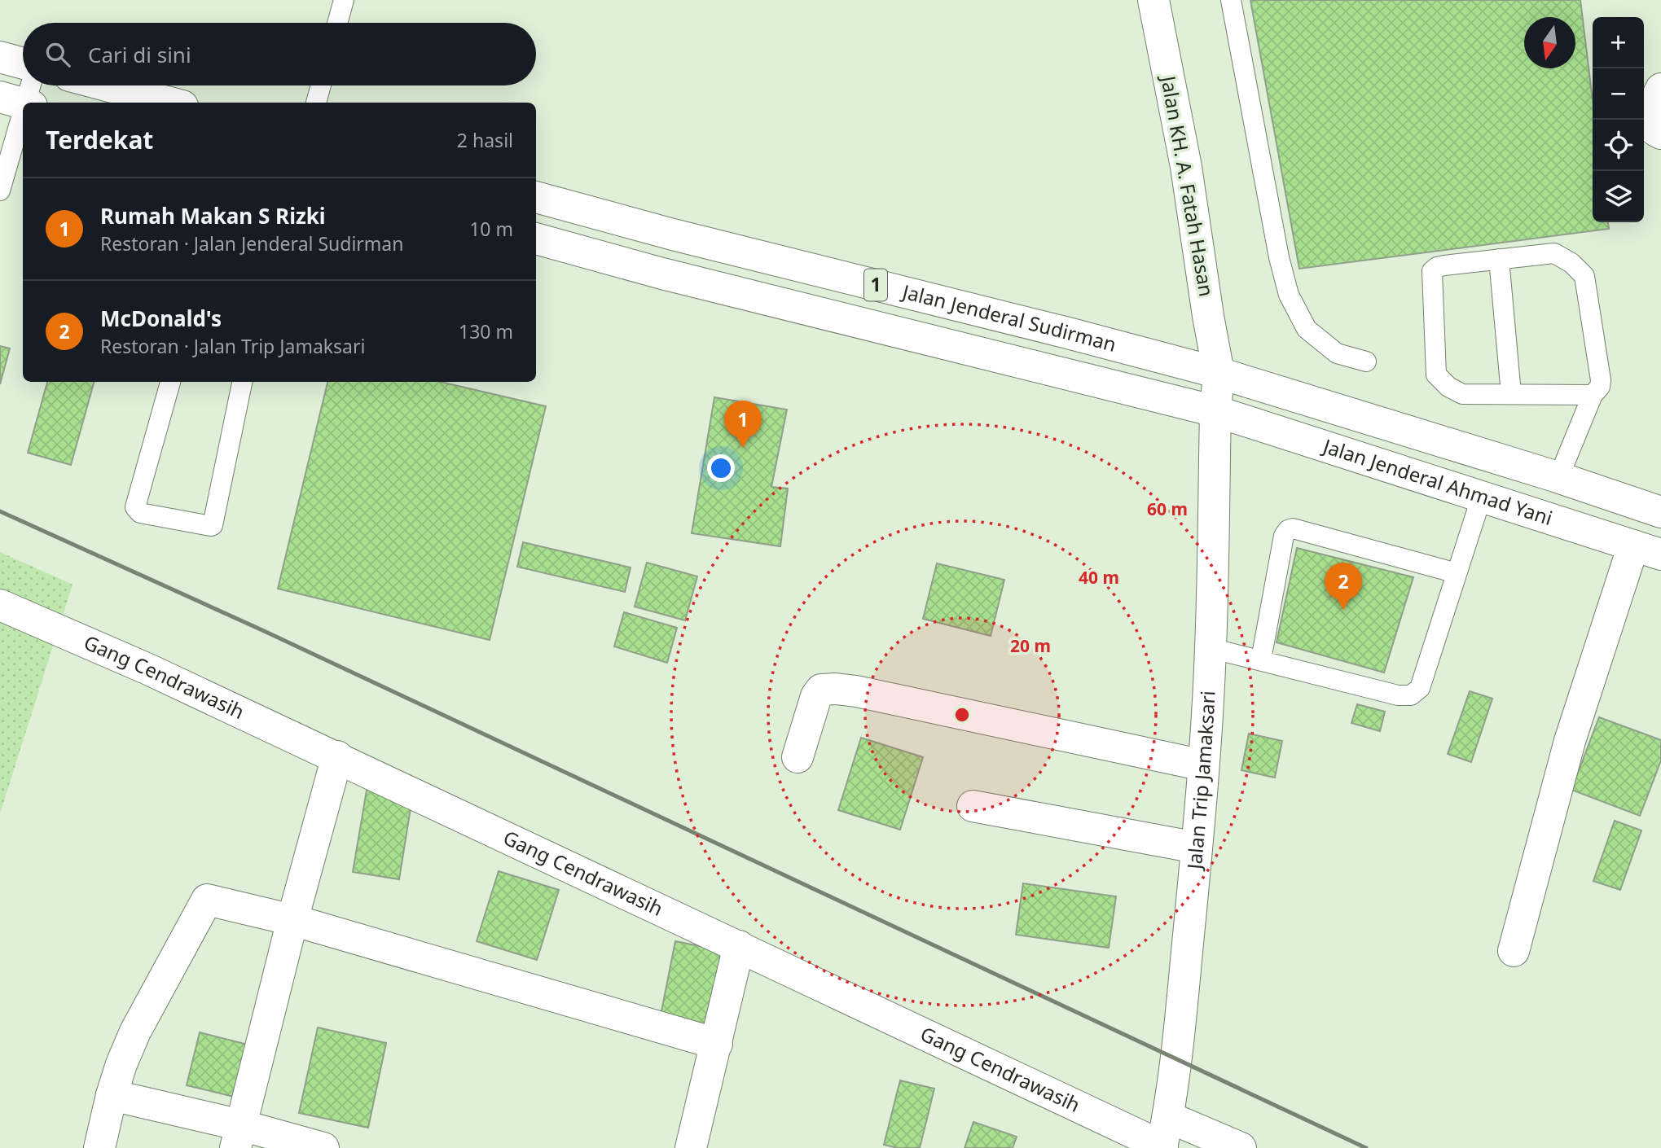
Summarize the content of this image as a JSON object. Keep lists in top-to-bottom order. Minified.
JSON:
{"streets":{"main road":["Jalan KH. A. Fatah Hasan","1","Jalan Jenderal Sudirman","Jalan Jenderal Ahmad Yani","Gang Cendrawasih","Jalan Trip Jamaksari"]},"crossings":[["Jalan KH. A. Fatah Hasan","Jalan Jenderal Sudirman"],["Jalan KH. A. Fatah Hasan","Jalan Jenderal Ahmad Yani"],["Jalan KH. A. Fatah Hasan","Jalan Trip Jamaksari"],["Jalan Jenderal Sudirman","Jalan Jenderal Ahmad Yani"],["Jalan Jenderal Sudirman","Jalan Trip Jamaksari"],["Jalan Jenderal Ahmad Yani","Jalan Trip Jamaksari"],["Gang Cendrawasih","Jalan Trip Jamaksari"]],"north":"bottom","page":{"map_buttons":["+","−"],"search":"Cari di sini","heading":["Terdekat","2 hasil"],"list":[{"mark":"1","name":"Rumah Makan S Rizki","note":"Restoran · Jalan Jenderal Sudirman","value":"10 m"},{"mark":"2","name":"McDonald's","note":"Restoran · Jalan Trip Jamaksari","value":"130 m"}],"pins":["1","2"]},"rings":["60 m","40 m","20 m"]}
